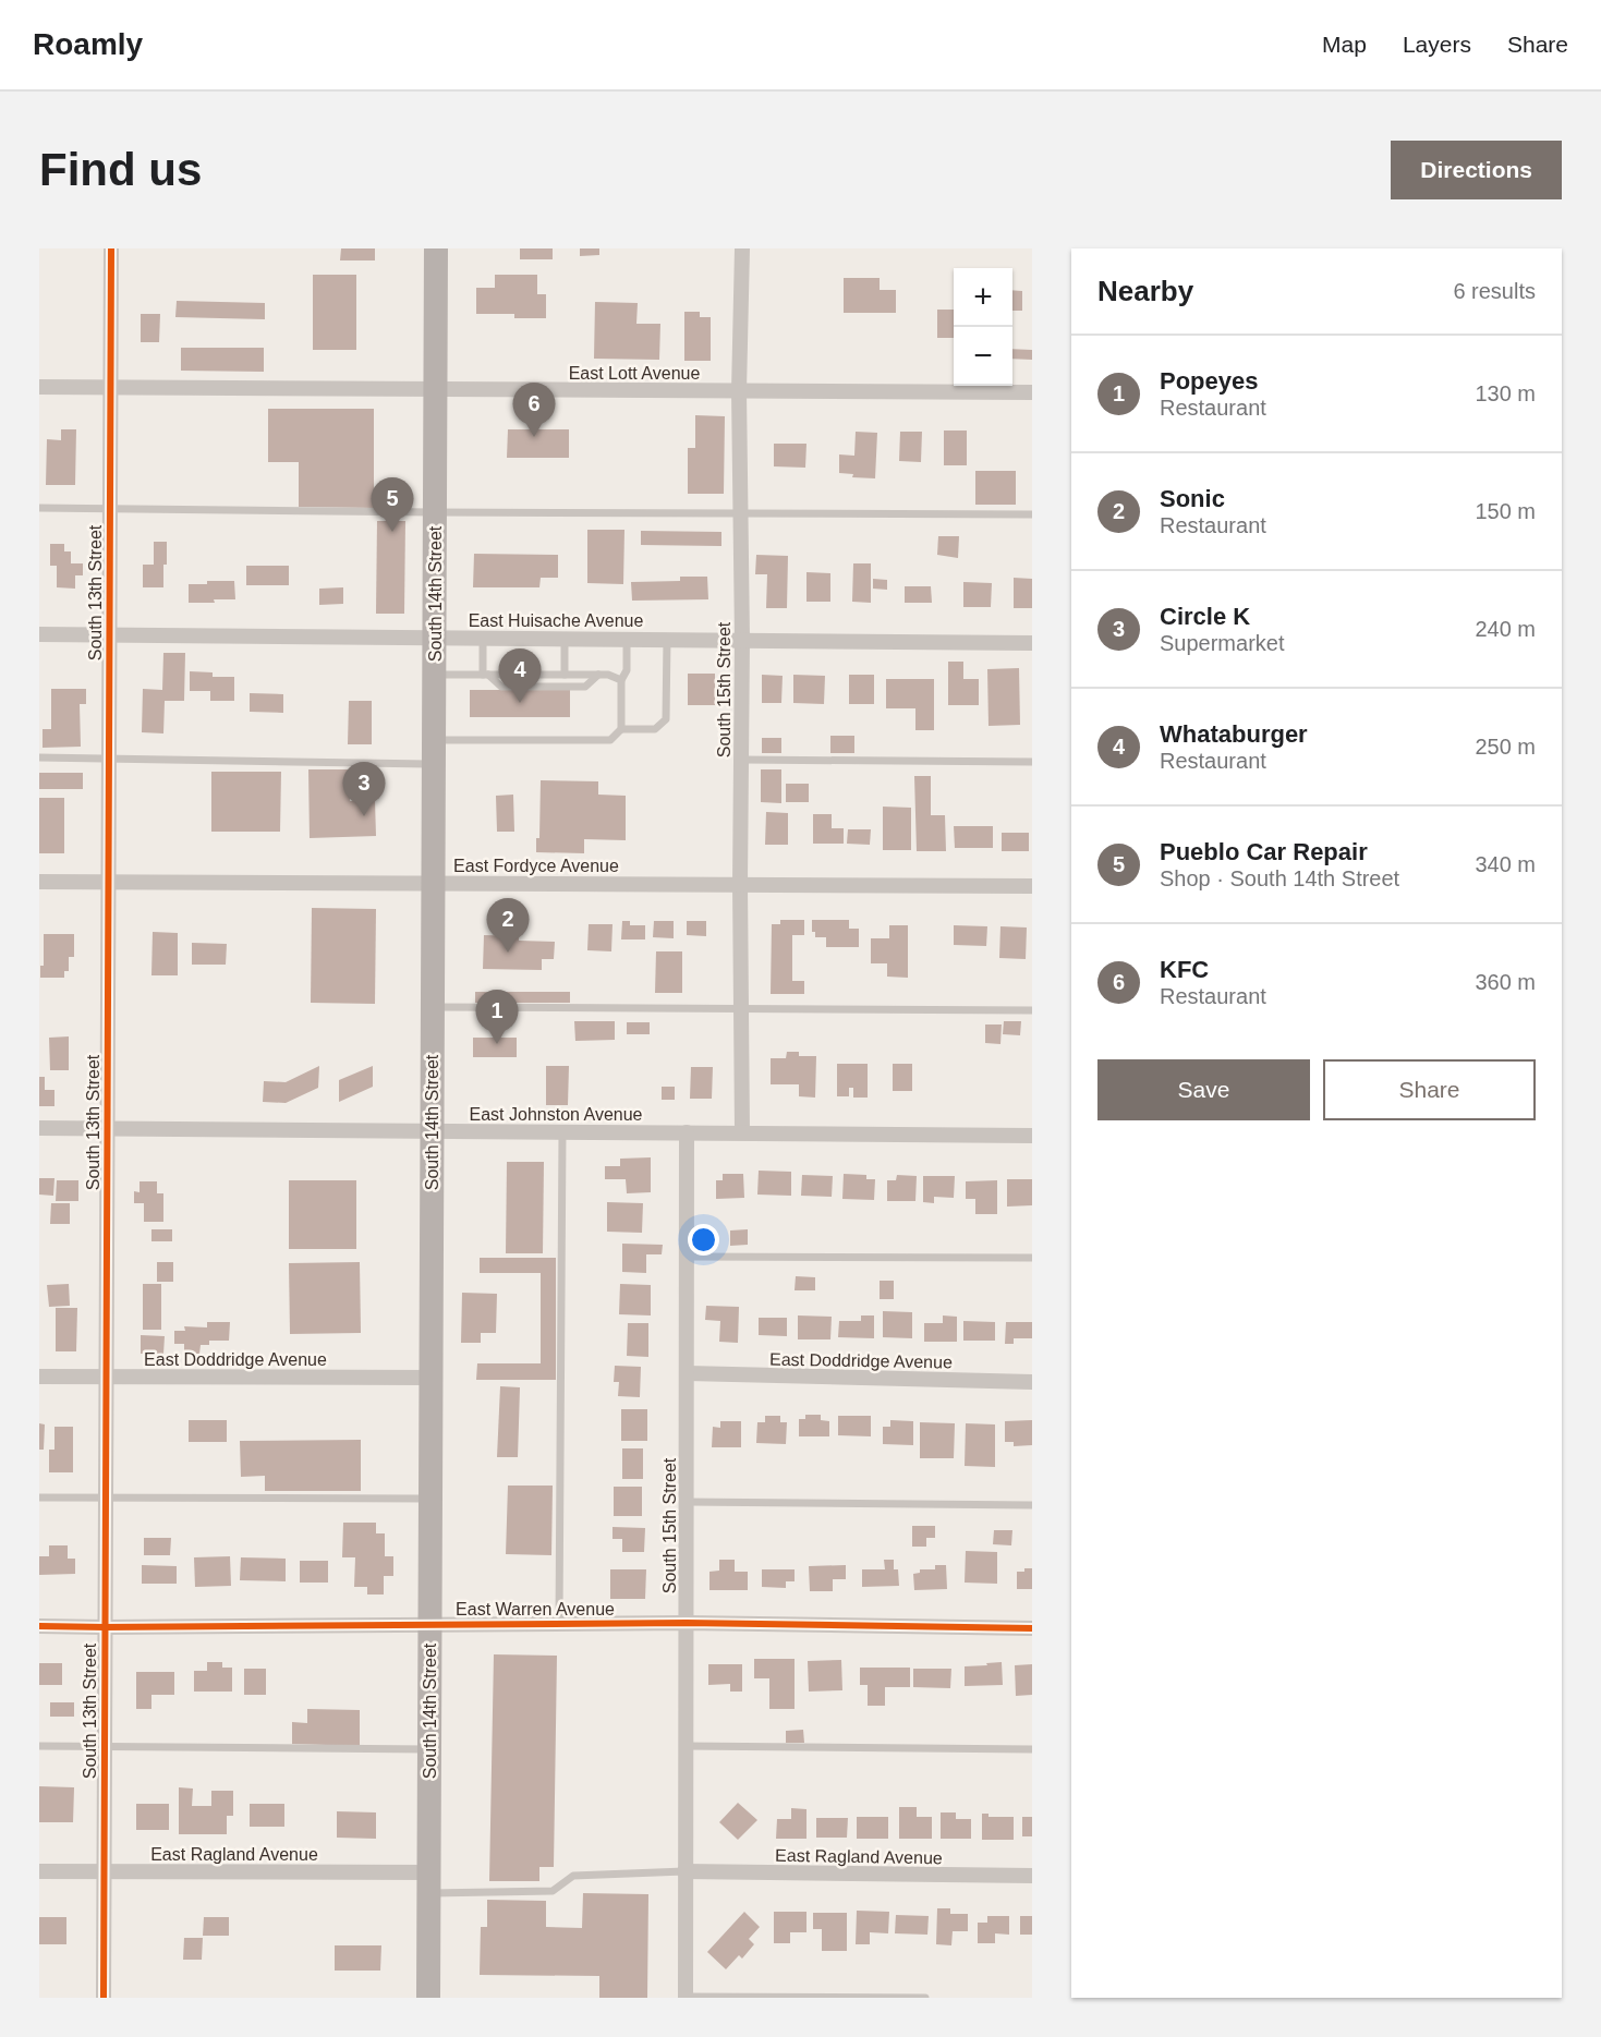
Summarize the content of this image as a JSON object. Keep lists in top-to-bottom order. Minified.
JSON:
{"streets":{"main road":["South 14th Street"],"street":["East Lott Avenue","South 13th Street","East Huisache Avenue","South 15th Street","East Fordyce Avenue","East Johnston Avenue","East Doddridge Avenue","East Warren Avenue","East Ragland Avenue"]},"crossings":[["East Lott Avenue","South 13th Street"],["East Lott Avenue","South 14th Street"],["East Lott Avenue","South 15th Street"],["South 13th Street","East Huisache Avenue"],["South 13th Street","East Fordyce Avenue"],["South 13th Street","East Johnston Avenue"],["South 13th Street","East Doddridge Avenue"],["South 13th Street","East Warren Avenue"],["South 13th Street","East Ragland Avenue"],["South 14th Street","East Huisache Avenue"],["South 14th Street","East Fordyce Avenue"],["South 14th Street","East Johnston Avenue"],["South 14th Street","East Doddridge Avenue"],["South 14th Street","East Warren Avenue"],["South 14th Street","East Ragland Avenue"],["East Huisache Avenue","South 15th Street"],["South 15th Street","East Fordyce Avenue"],["South 15th Street","East Johnston Avenue"],["South 15th Street","East Doddridge Avenue"],["South 15th Street","East Warren Avenue"],["South 15th Street","East Ragland Avenue"]],"page":{"header":"Roamly","nav":["Map","Layers","Share"],"buttons":["Directions",["Save","Share"]],"title":"Find us","heading":["Nearby","6 results"],"map_buttons":["+","−"],"list":[{"mark":"1","name":"Popeyes","note":"Restaurant","value":"130 m"},{"mark":"2","name":"Sonic","note":"Restaurant","value":"150 m"},{"mark":"3","name":"Circle K","note":"Supermarket","value":"240 m"},{"mark":"4","name":"Whataburger","note":"Restaurant","value":"250 m"},{"mark":"5","name":"Pueblo Car Repair","note":"Shop · South 14th Street","value":"340 m"},{"mark":"6","name":"KFC","note":"Restaurant","value":"360 m"}],"pins":["6","5","4","3","2","1"]}}
